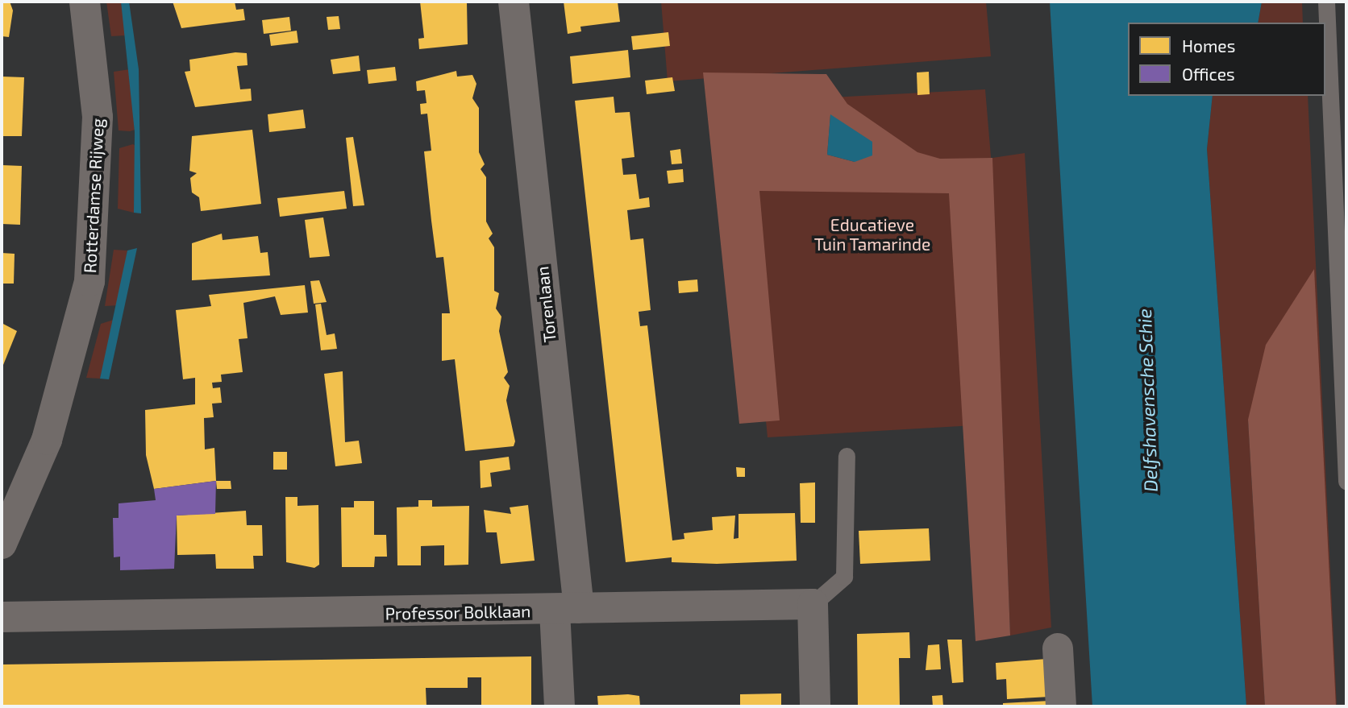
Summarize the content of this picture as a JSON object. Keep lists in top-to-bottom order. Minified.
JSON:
{"streets":{"street":["Rotterdamse Rijweg","Torenlaan","Professor Bolklaan"]},"crossings":[["Torenlaan","Professor Bolklaan"]],"water":["Delfshavensche Schie"],"parks":["Educatieve Tuin Tamarinde"],"legend":["Homes","Offices"]}
